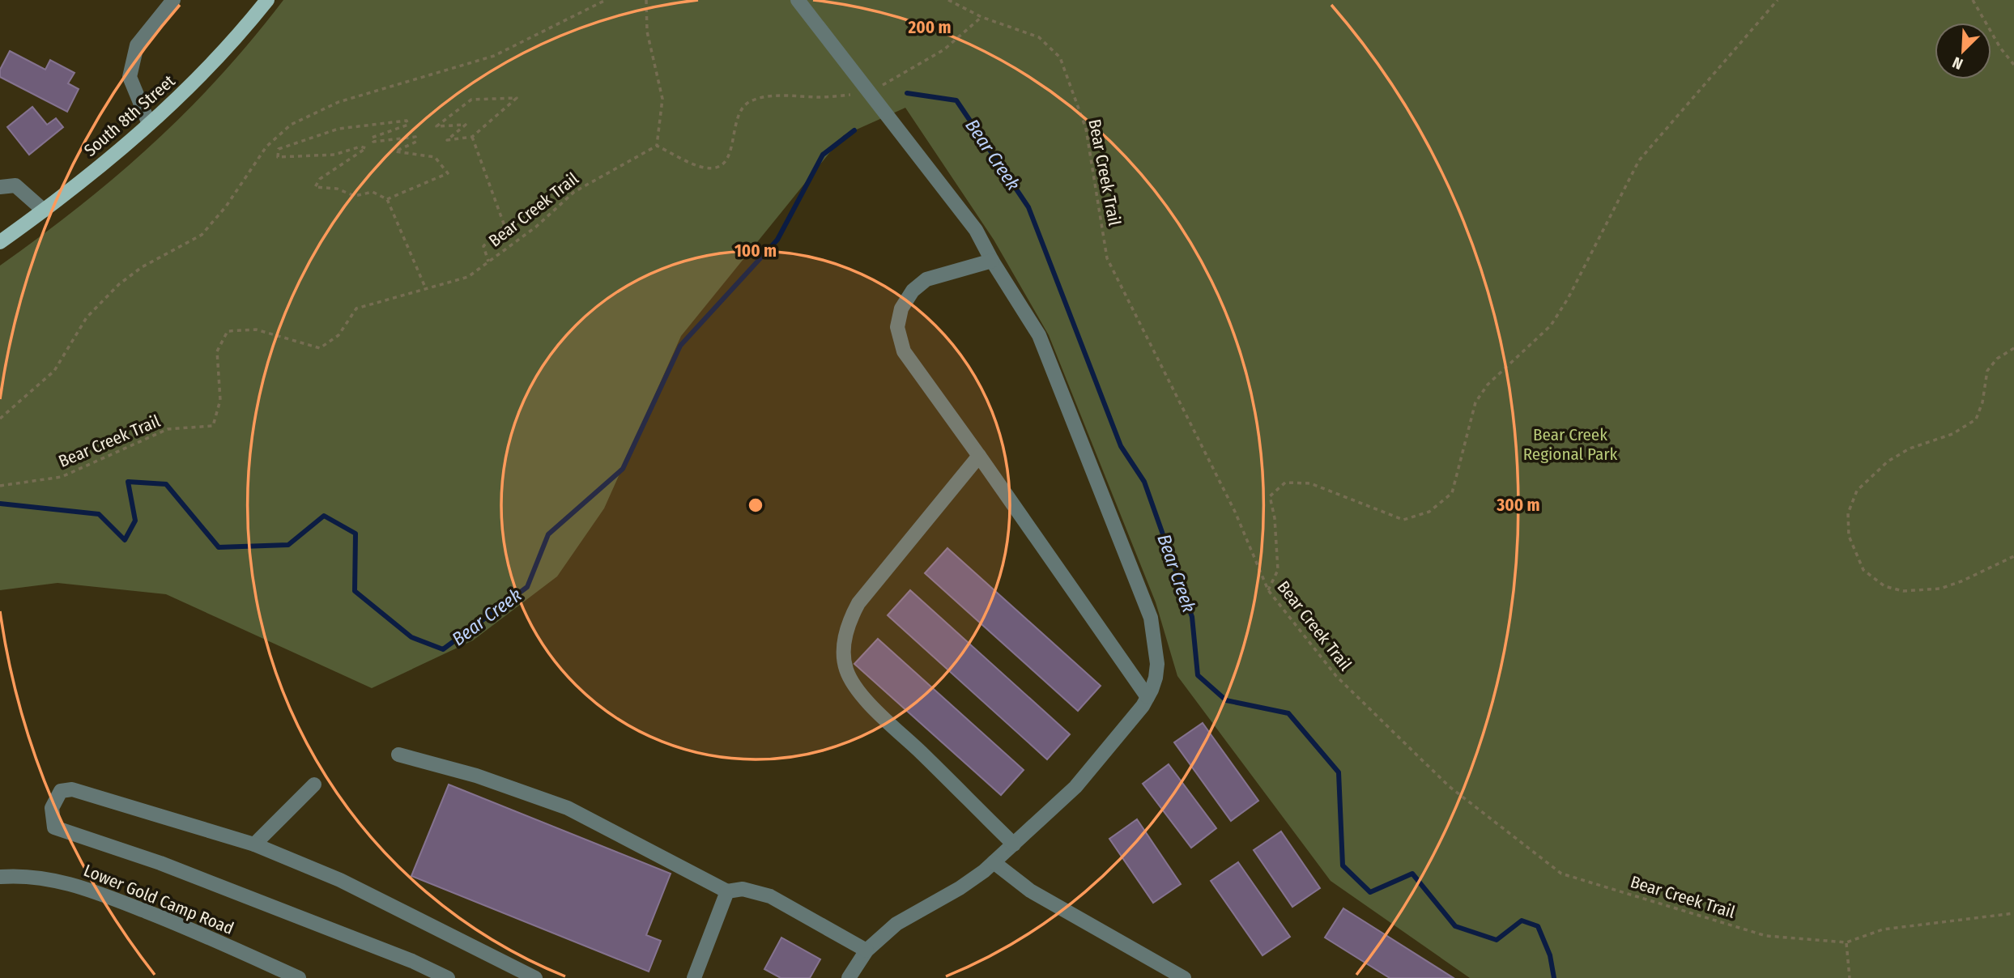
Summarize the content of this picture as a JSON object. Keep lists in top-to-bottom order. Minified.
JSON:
{"streets":{"main road":["South 8th Street"],"street":["Lower Gold Camp Road"],"path":["Bear Creek Trail"]},"water":["Bear Creek"],"parks":["Bear Creek Regional Park"],"north":"bottom left","rings":["200 m","100 m","300 m"]}
